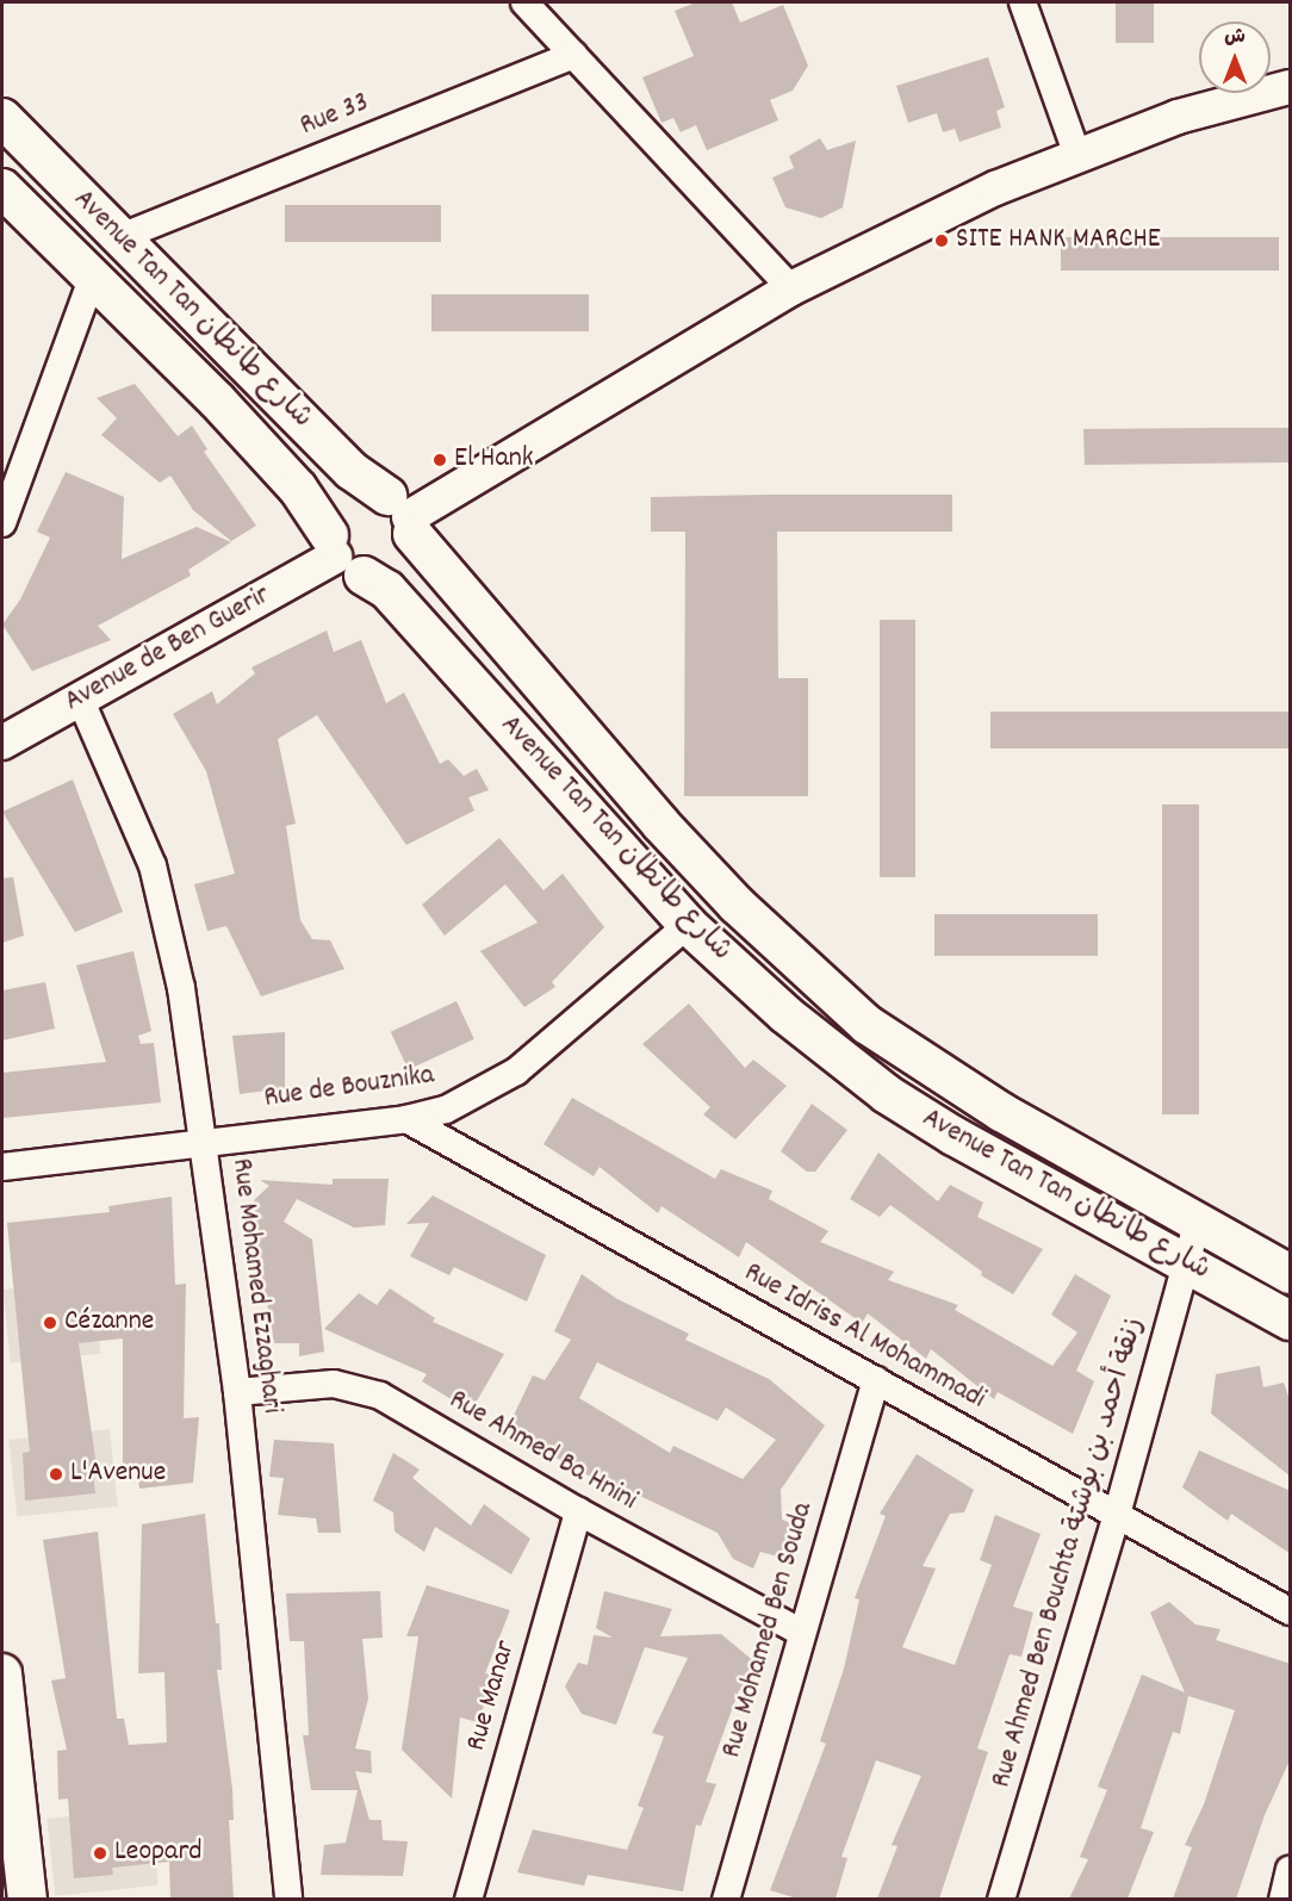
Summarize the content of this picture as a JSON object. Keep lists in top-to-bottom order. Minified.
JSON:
{"streets":{"main road":["Avenue Tan Tan شارع طانطان"],"street":["Rue 33","Avenue de Ben Guerir","Rue de Bouznika","Rue Mohamed Ezzaghari","Rue Idriss Al Mohammadi","Rue Ahmed Ba Hnini","Rue Ahmed Ben Bouchta زنقة أحمد بن بوشتة","Rue Mohamed Ben Souda","Rue Manar"]},"crossings":[["Rue 33","Avenue Tan Tan شارع طانطان"],["Avenue Tan Tan شارع طانطان","Avenue de Ben Guerir"],["Avenue Tan Tan شارع طانطان","Rue de Bouznika"],["Avenue Tan Tan شارع طانطان","Rue Ahmed Ben Bouchta زنقة أحمد بن بوشتة"],["Avenue de Ben Guerir","Rue Mohamed Ezzaghari"],["Rue de Bouznika","Rue Mohamed Ezzaghari"],["Rue de Bouznika","Rue Idriss Al Mohammadi"],["Rue Mohamed Ezzaghari","Rue Ahmed Ba Hnini"],["Rue Idriss Al Mohammadi","Rue Ahmed Ben Bouchta زنقة أحمد بن بوشتة"],["Rue Idriss Al Mohammadi","Rue Mohamed Ben Souda"],["Rue Ahmed Ba Hnini","Rue Mohamed Ben Souda"],["Rue Ahmed Ba Hnini","Rue Manar"]],"places":["SITE HANK MARCHE","El Hank","Cézanne","L'Avenue","Leopard"],"north":"top"}
